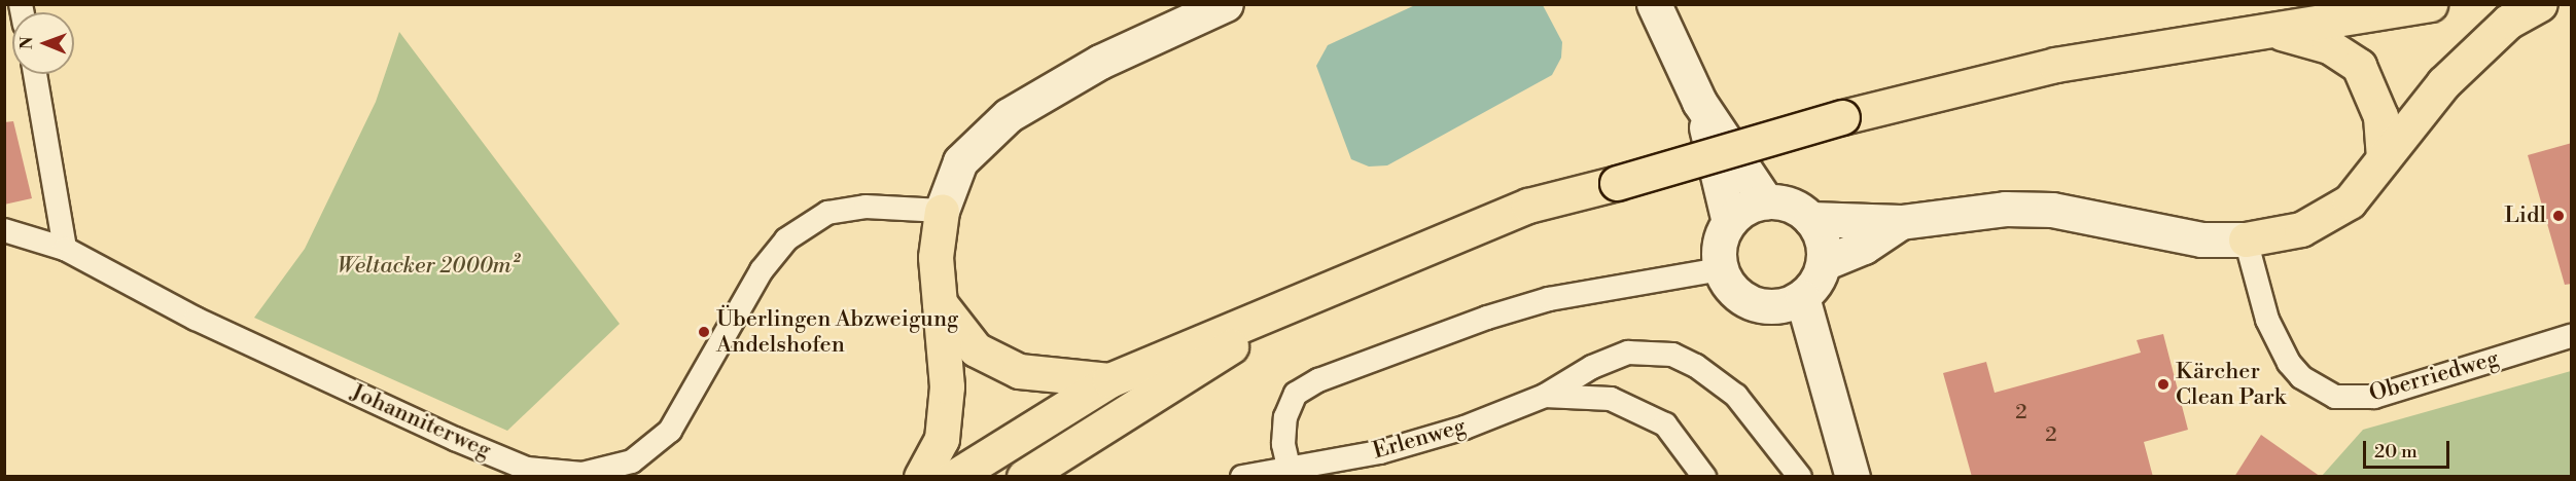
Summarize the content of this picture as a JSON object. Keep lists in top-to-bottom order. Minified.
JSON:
{"streets":{"street":["Oberriedweg","Johanniterweg","Erlenweg"]},"parks":["Weltacker 2000m²"],"places":["Lidl","Überlingen Abzweigung Andelshofen","Kärcher Clean Park"],"house_numbers":["2","2"],"scale_bar":"20 m","north":"left"}
